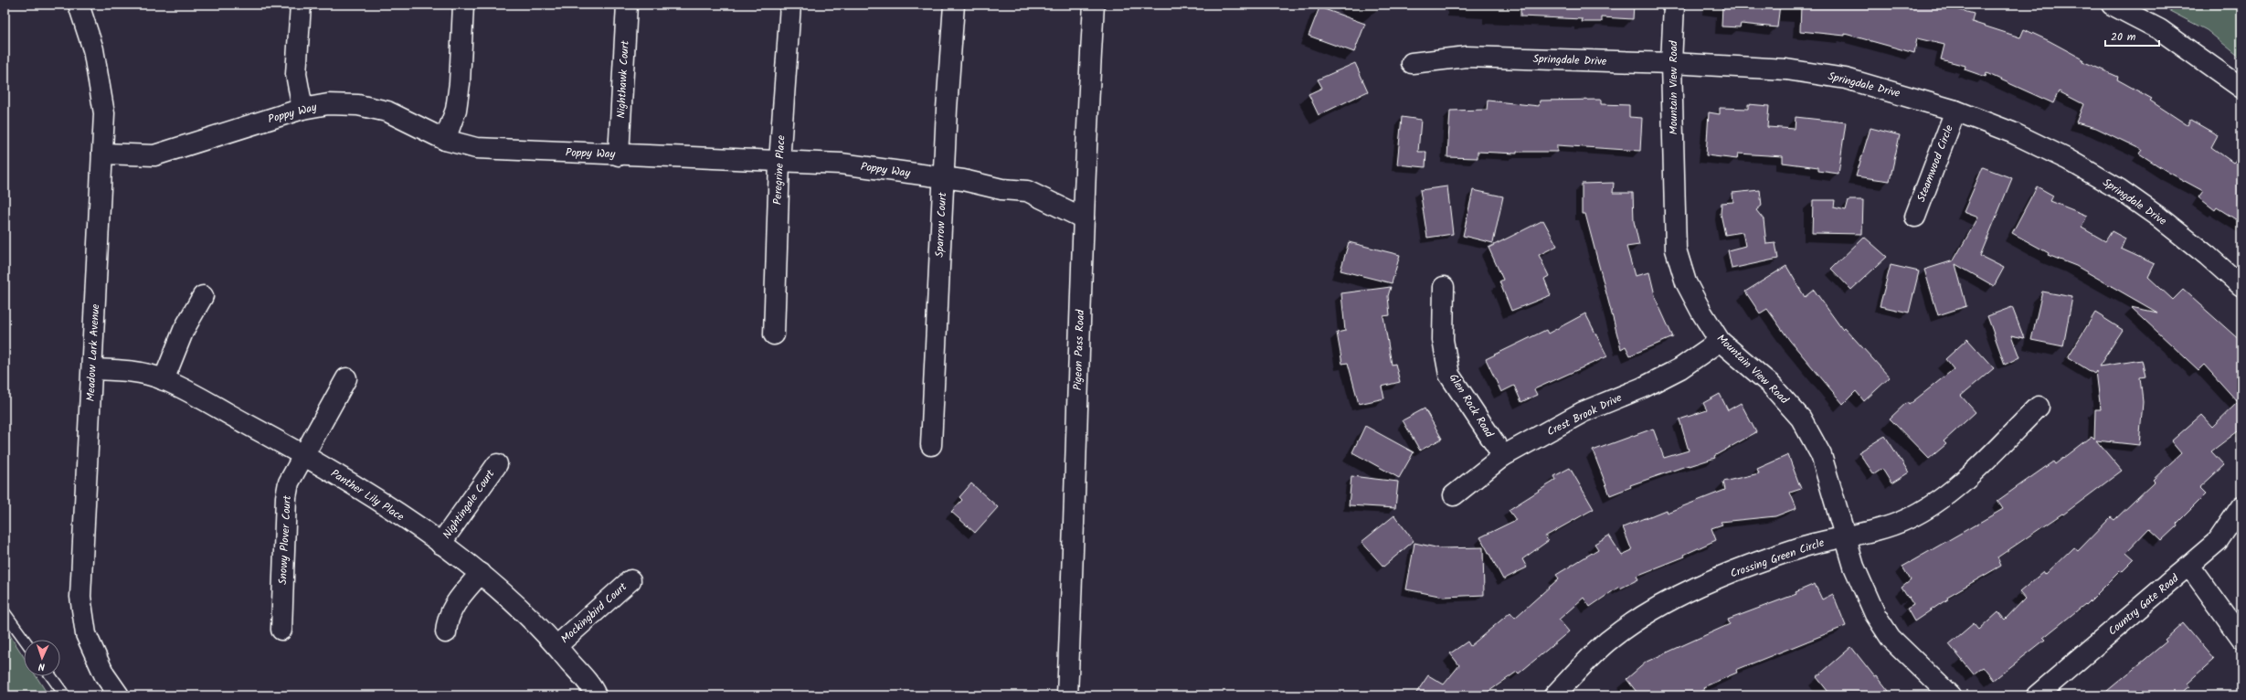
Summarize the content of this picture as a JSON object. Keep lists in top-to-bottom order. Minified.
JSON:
{"streets":{"street":["Springdale Drive","Nighthawk Court","Mountain View Road","Poppy Way","Steamwood Circle","Peregrine Place","Sparrow Court","Pigeon Pass Road","Meadow Lark Avenue","Glen Rock Road","Crest Brook Drive","Panther Lily Place","Nightingale Court","Snowy Plover Court","Crossing Green Circle","Country Gate Road","Mockingbird Court"]},"crossings":[["Springdale Drive","Mountain View Road"],["Springdale Drive","Steamwood Circle"],["Nighthawk Court","Poppy Way"],["Mountain View Road","Crest Brook Drive"],["Mountain View Road","Crossing Green Circle"],["Poppy Way","Peregrine Place"],["Poppy Way","Sparrow Court"],["Poppy Way","Pigeon Pass Road"],["Poppy Way","Meadow Lark Avenue"],["Meadow Lark Avenue","Panther Lily Place"],["Glen Rock Road","Crest Brook Drive"],["Panther Lily Place","Nightingale Court"],["Panther Lily Place","Snowy Plover Court"],["Panther Lily Place","Mockingbird Court"]],"scale_bar":"20 m","north":"bottom"}
